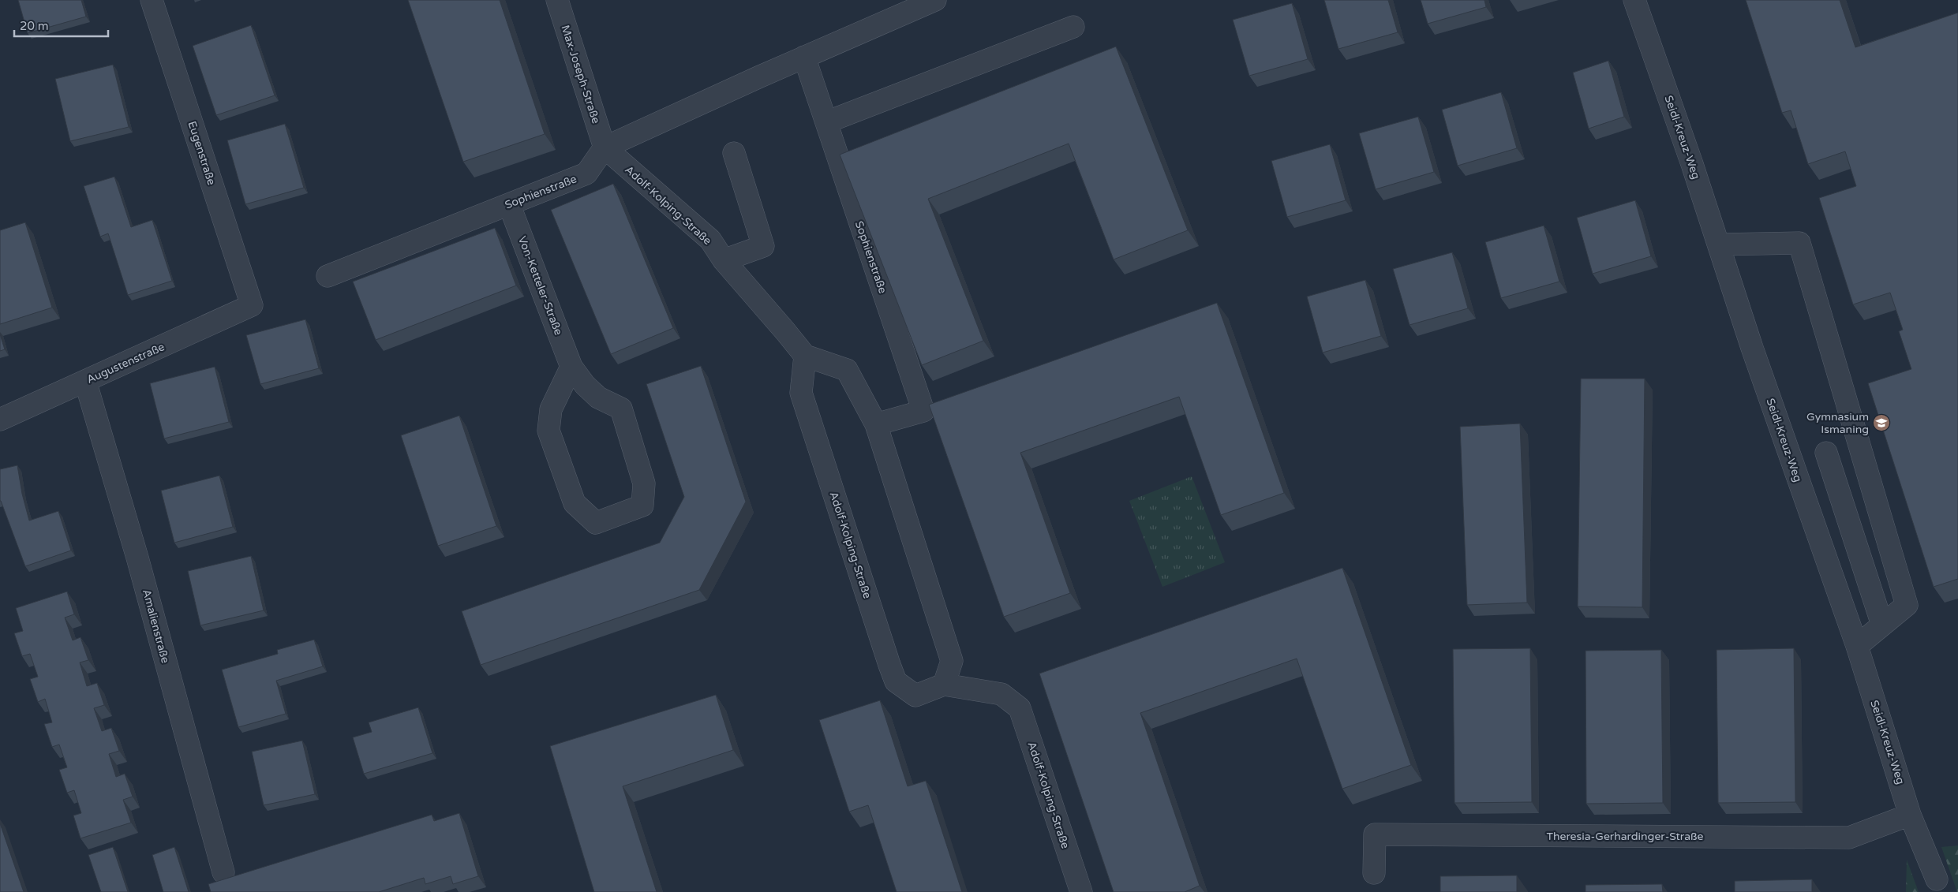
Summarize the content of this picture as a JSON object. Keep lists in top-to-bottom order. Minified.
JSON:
{"streets":{"street":["Max-Joseph-Straße","Seidl-Kreuz-Weg","Eugenstraße","Sophienstraße","Adolf-Kolping-Straße","Von-Ketteler-Straße","Augustenstraße","Amalienstraße","Theresia-Gerhardinger-Straße"]},"crossings":[["Max-Joseph-Straße","Sophienstraße"],["Max-Joseph-Straße","Adolf-Kolping-Straße"],["Seidl-Kreuz-Weg","Theresia-Gerhardinger-Straße"],["Eugenstraße","Augustenstraße"],["Sophienstraße","Adolf-Kolping-Straße"],["Sophienstraße","Von-Ketteler-Straße"],["Augustenstraße","Amalienstraße"]],"places":{"school or university":["Gymnasium Ismaning"]},"scale_bar":"20 m"}
